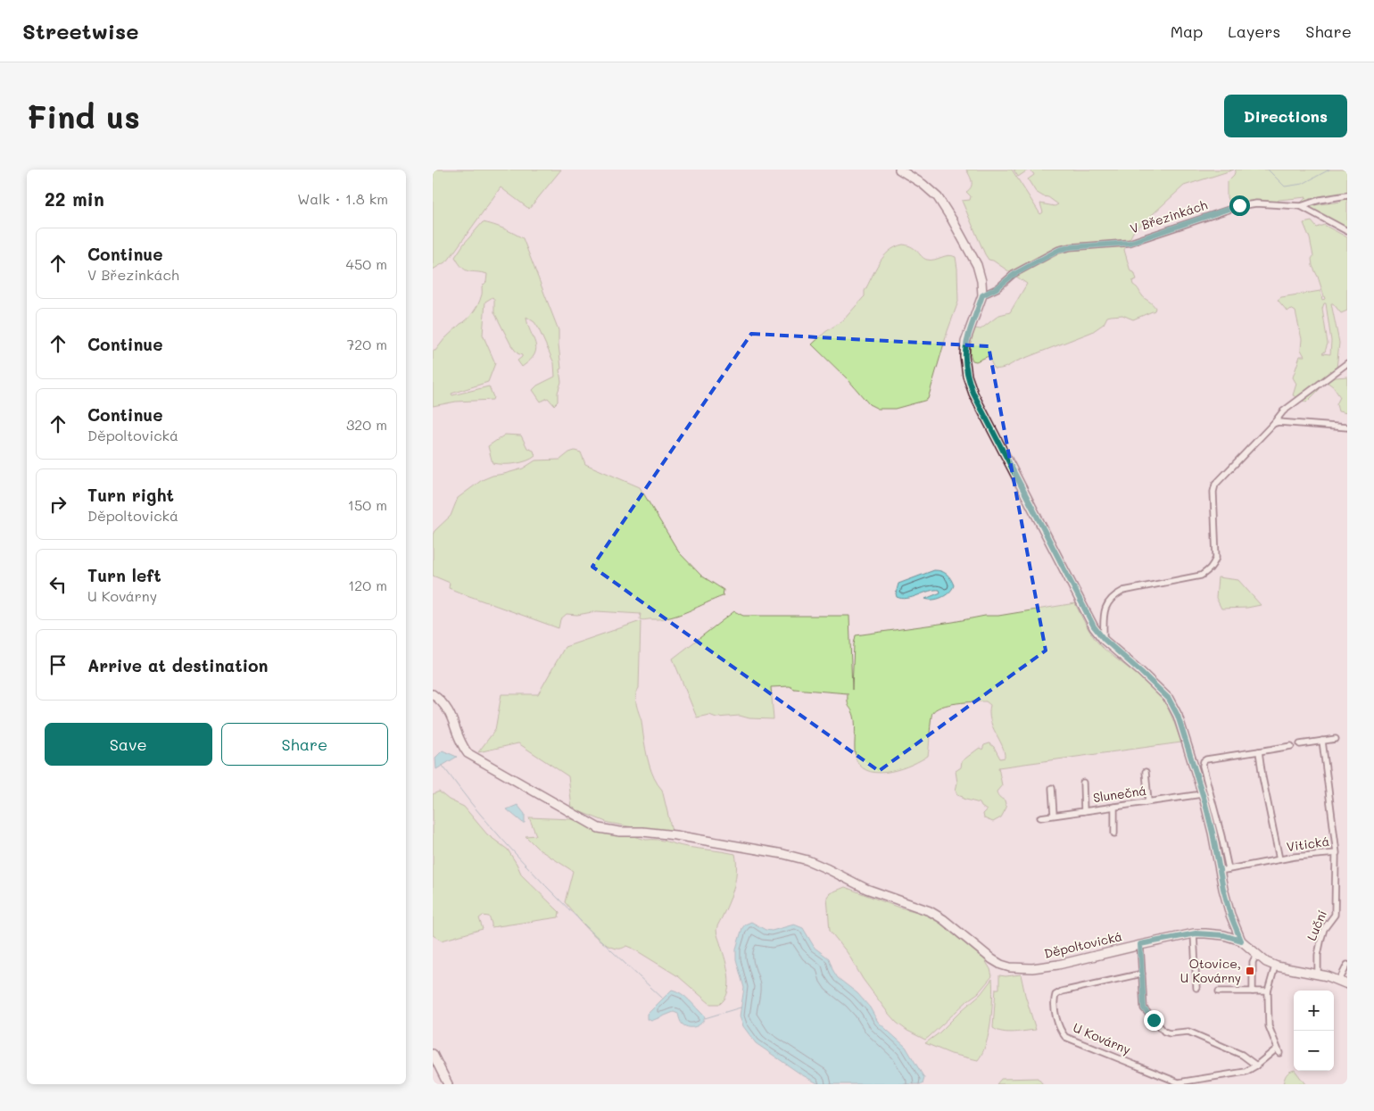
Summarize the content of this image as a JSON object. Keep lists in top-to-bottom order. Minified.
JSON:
{"streets":{"street":["V Březinkách","Slunečná","Vitická","Luční","Děpoltovická","U Kovárny"]},"crossings":[["V Březinkách","Děpoltovická"],["Slunečná","Děpoltovická"],["Vitická","Děpoltovická"],["Luční","Děpoltovická"]],"places":{"transit":["Otovice, U Kovárny"]},"page":{"header":"Streetwise","nav":["Map","Layers","Share"],"buttons":["Directions",["Save","Share"]],"title":"Find us","heading":["22 min","Walk · 1.8 km"],"list":[["Continue","V Březinkách","450 m"],["Continue","720 m"],["Continue","Děpoltovická","320 m"],["Turn right","Děpoltovická","150 m"],["Turn left","U Kovárny","120 m"],"Arrive at destination"],"map_buttons":["+","−"]}}
